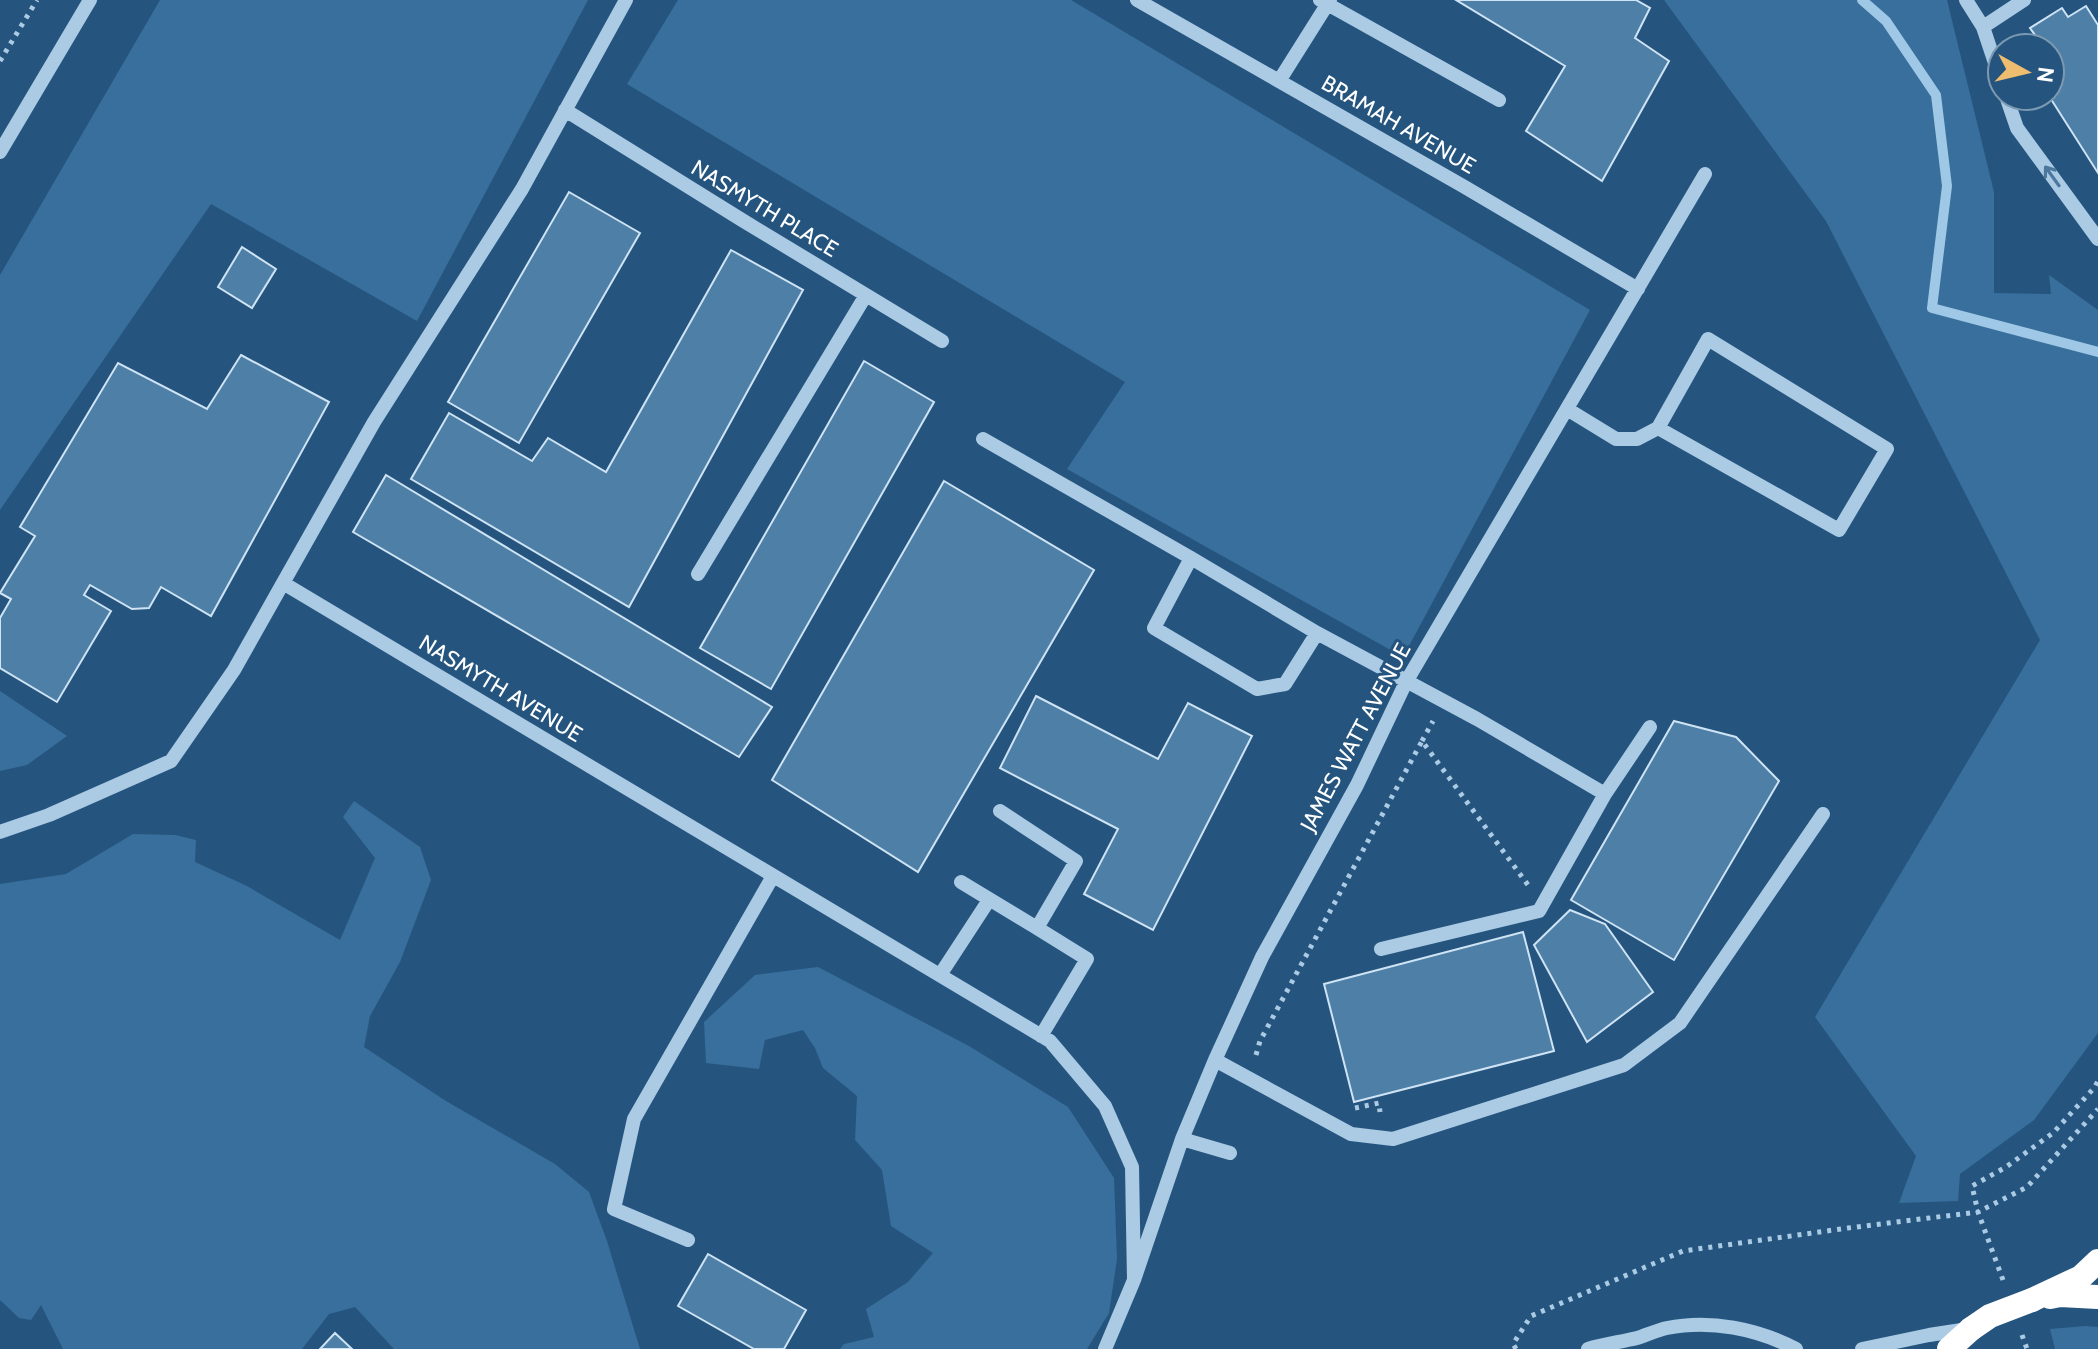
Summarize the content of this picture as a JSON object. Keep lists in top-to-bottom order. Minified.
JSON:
{"streets":{"street":["BRAMAH AVENUE","NASMYTH PLACE","NASMYTH AVENUE","JAMES WATT AVENUE"]},"crossings":[["BRAMAH AVENUE","JAMES WATT AVENUE"],["NASMYTH AVENUE","JAMES WATT AVENUE"]],"north":"right"}
